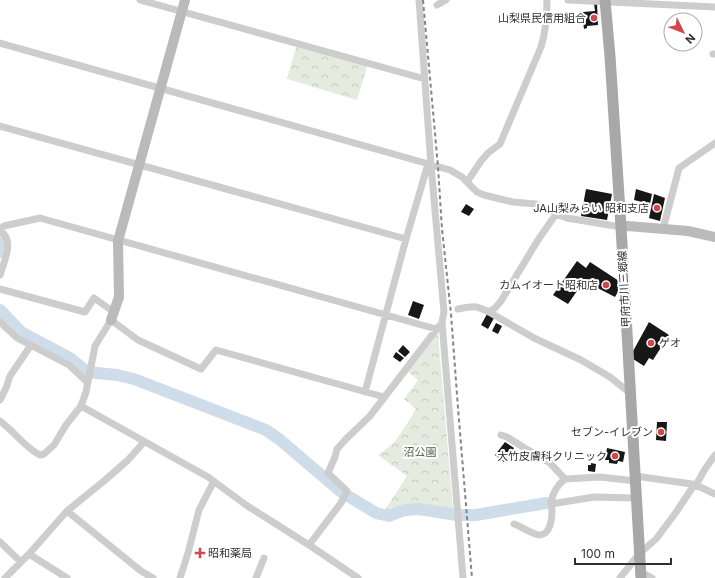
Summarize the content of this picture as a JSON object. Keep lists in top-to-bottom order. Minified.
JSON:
{"streets":{"main road":["甲府市川三郷線"]},"parks":["沼公園"],"places":{"other":["山梨県民信用組合","JA山梨みらい 昭和支店","カムイオート昭和店","ゲオ","セブン-イレブン","大竹皮膚科クリニック"],"health":["昭和薬局"]},"scale_bar":"100 m","north":"bottom right"}
